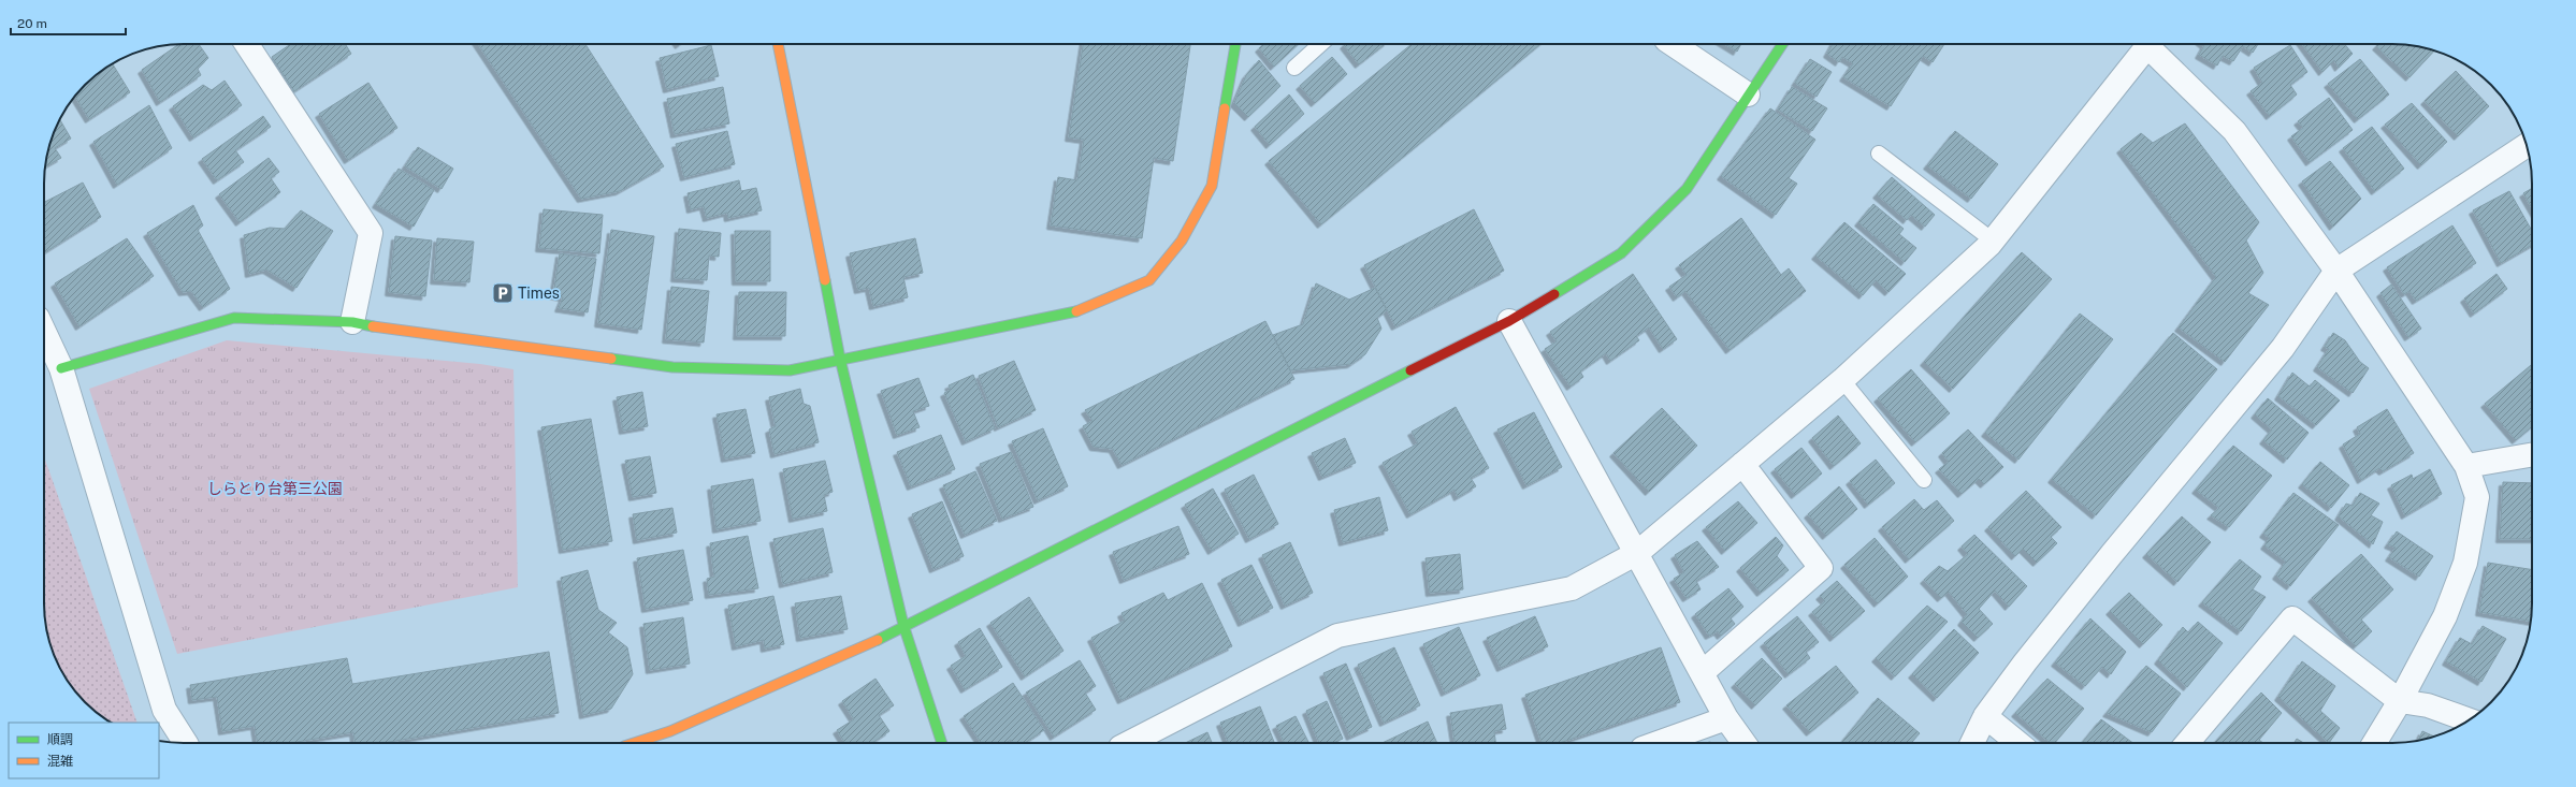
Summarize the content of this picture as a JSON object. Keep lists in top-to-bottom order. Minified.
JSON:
{"parks":["しらとり台第三公園"],"places":{"parking":["Times"]},"legend":["順調","混雑"],"scale_bar":"20 m"}
